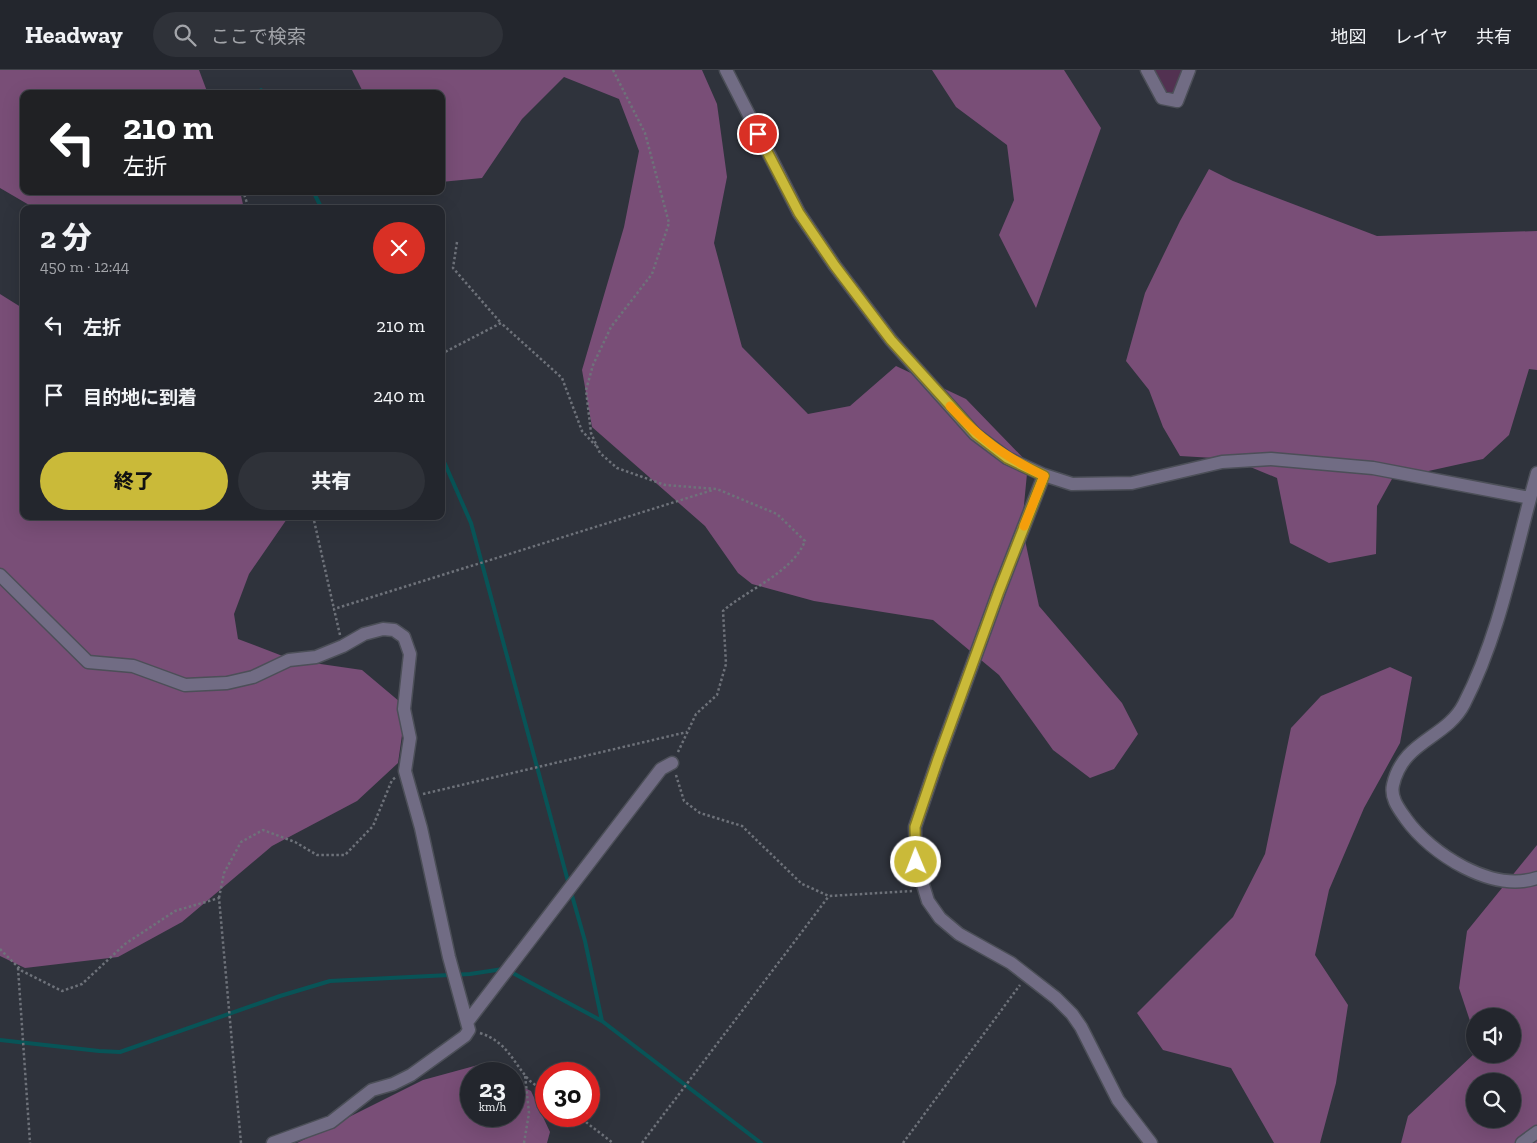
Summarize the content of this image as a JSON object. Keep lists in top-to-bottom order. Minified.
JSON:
{"page":{"header":"Headway","search":"ここで検索","nav":["地図","レイヤ","共有"],"turn":["210 m","左折"],"heading":["2 分","450 m · 12:44"],"list":[{"name":"左折","value":"210 m"},{"name":"目的地に到着","value":"240 m"}],"buttons":["終了","共有"],"speed":"23 km/h","limit":"30"}}
